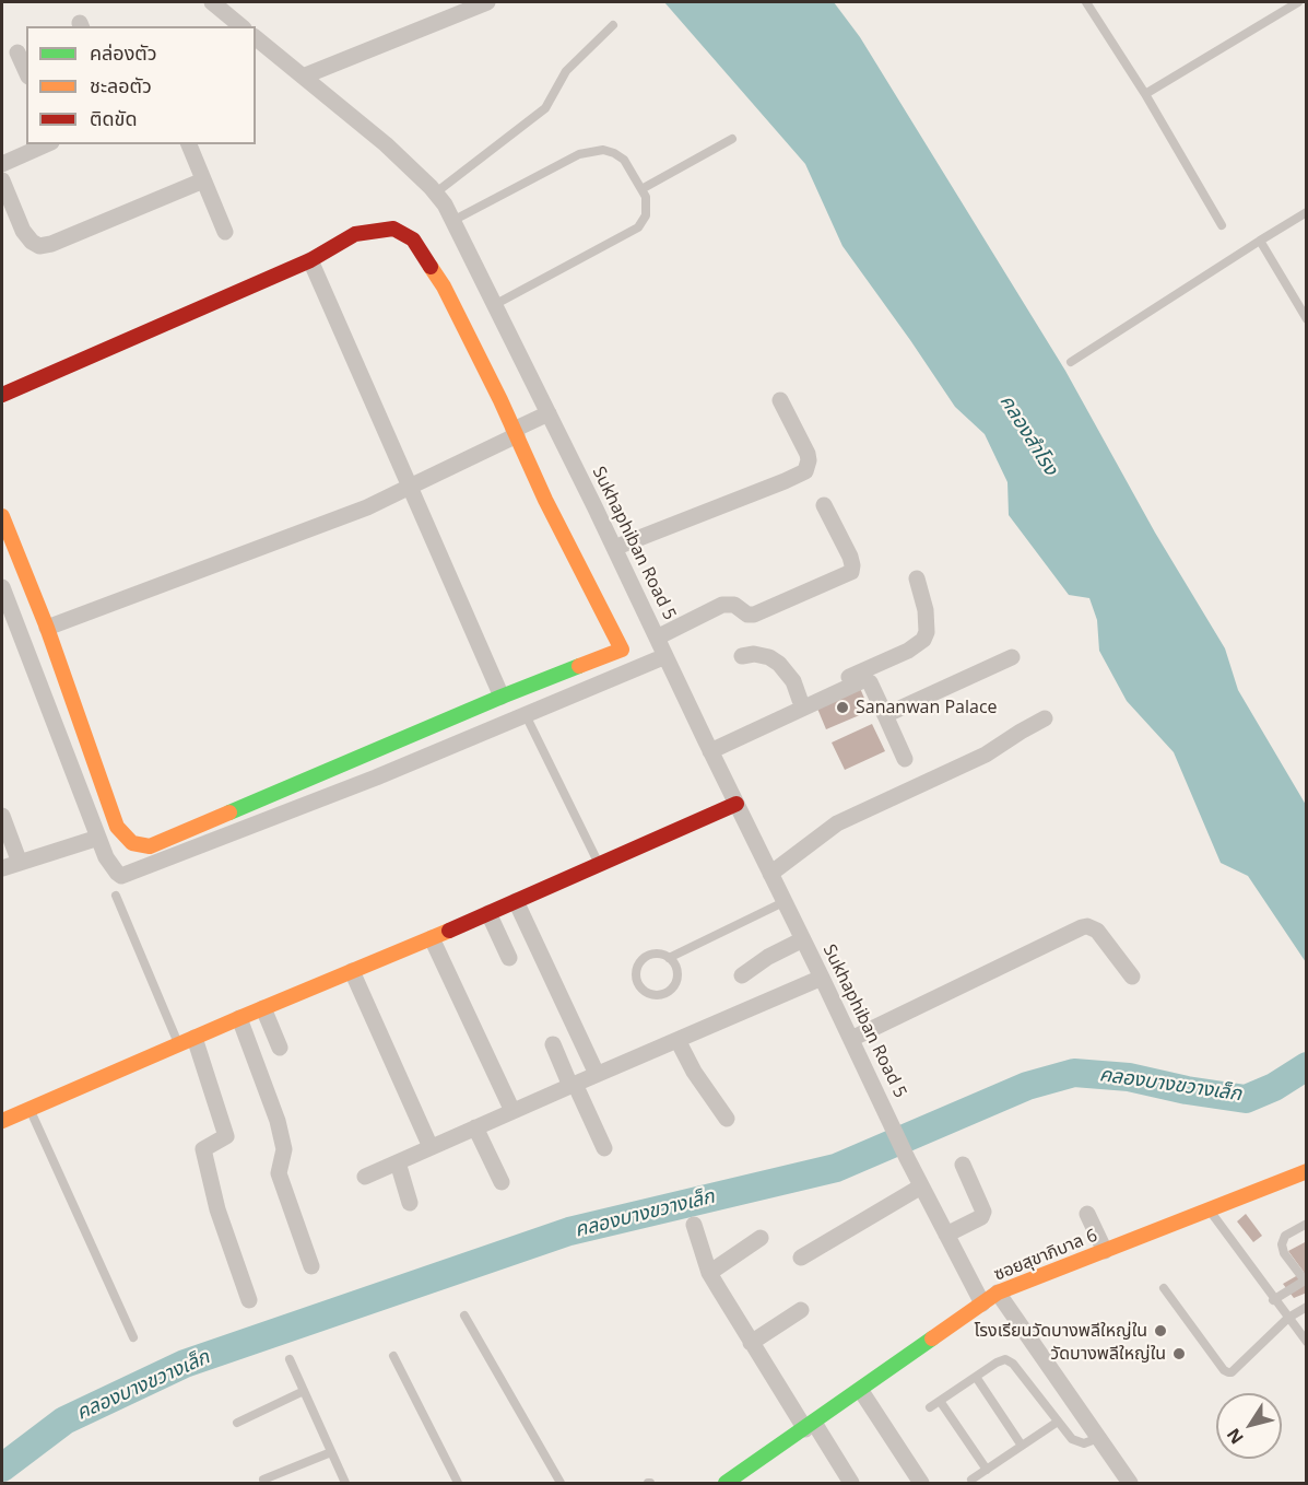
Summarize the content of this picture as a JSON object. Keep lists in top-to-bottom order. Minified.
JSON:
{"streets":{"street":["Sukhaphiban Road 5","ซอยสุขาภิบาล 6"]},"crossings":[["Sukhaphiban Road 5","ซอยสุขาภิบาล 6"]],"water":["คลองสำโรง","คลองบางขวางเล็ก"],"places":["Sananwan Palace","โรงเรียนวัดบางพลีใหญ่ใน","วัดบางพลีใหญ่ใน"],"legend":["คล่องตัว","ชะลอตัว","ติดขัด"],"north":"bottom left"}
